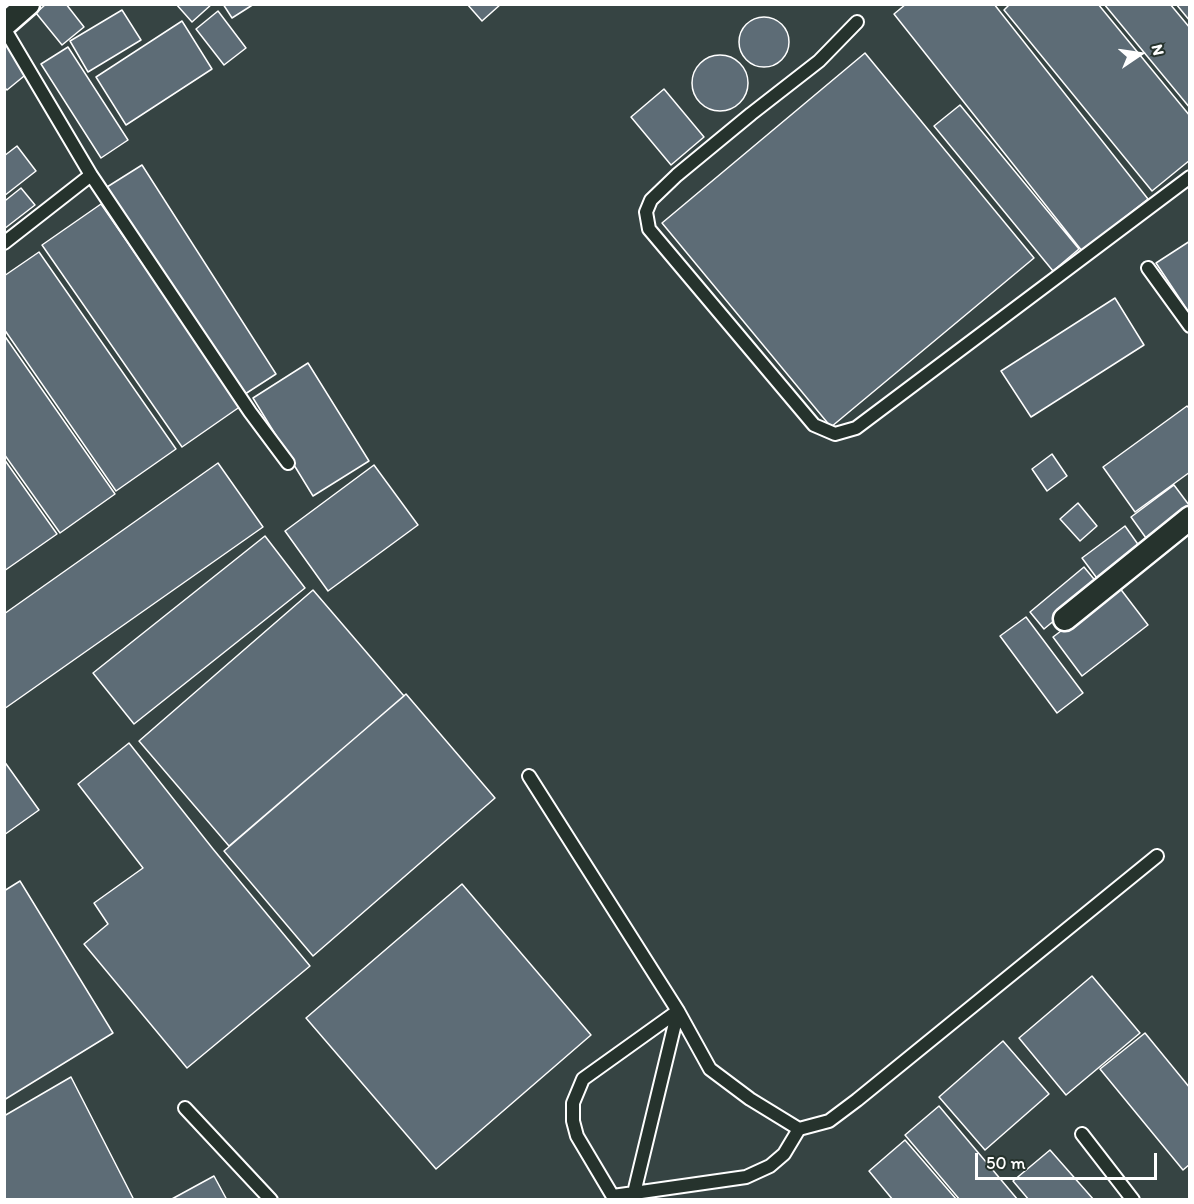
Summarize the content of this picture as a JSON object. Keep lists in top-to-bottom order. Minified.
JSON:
{"scale_bar":"50 m","north":"right"}
